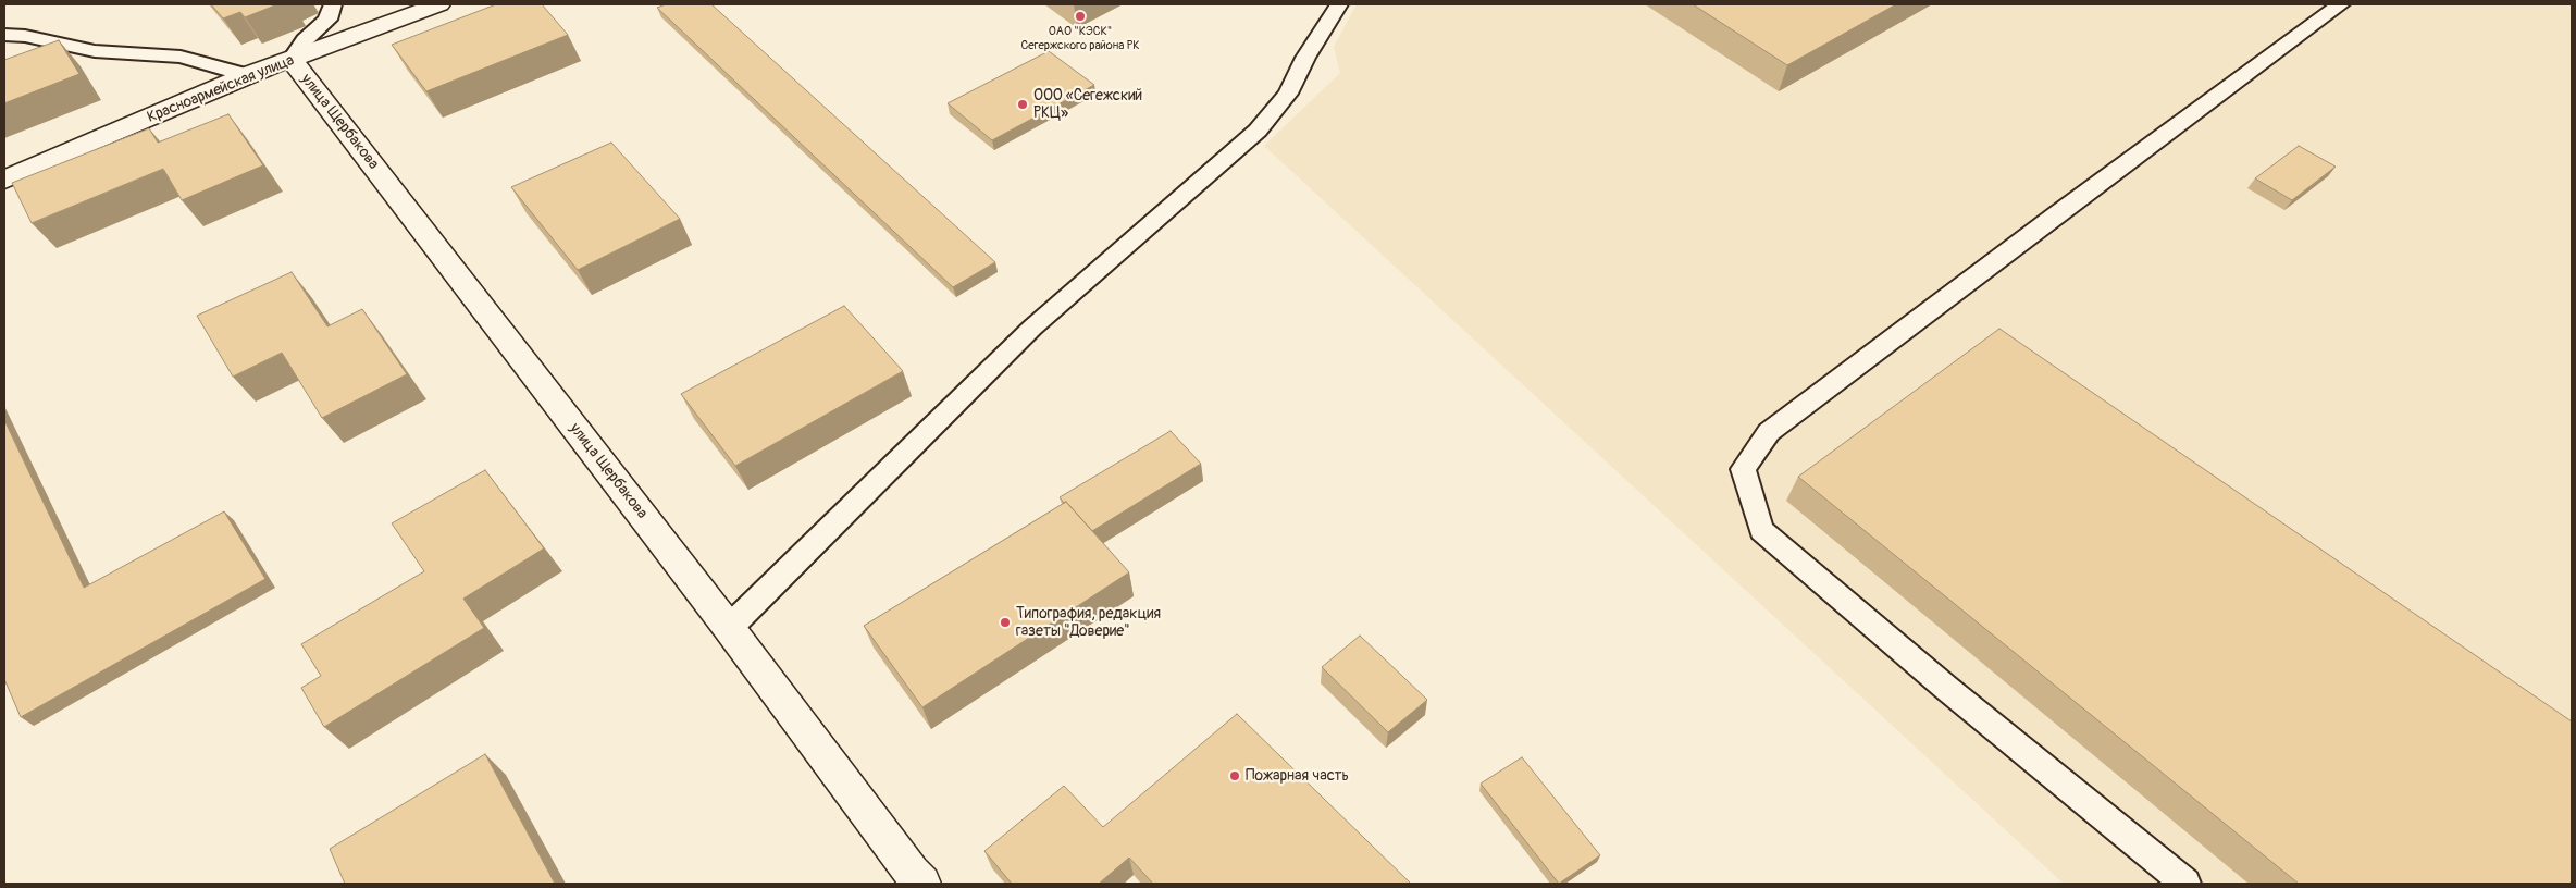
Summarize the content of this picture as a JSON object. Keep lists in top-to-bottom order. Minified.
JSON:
{"streets":{"street":["Красноармейская улица","улица Щербакова"]},"crossings":[["Красноармейская улица","улица Щербакова"]],"places":["ОАО \"КЭСК\" Сегержского района РК","ООО «Сегежский РКЦ»","Типография, редакция газеты \"Доверие\"","Пожарная часть"]}
